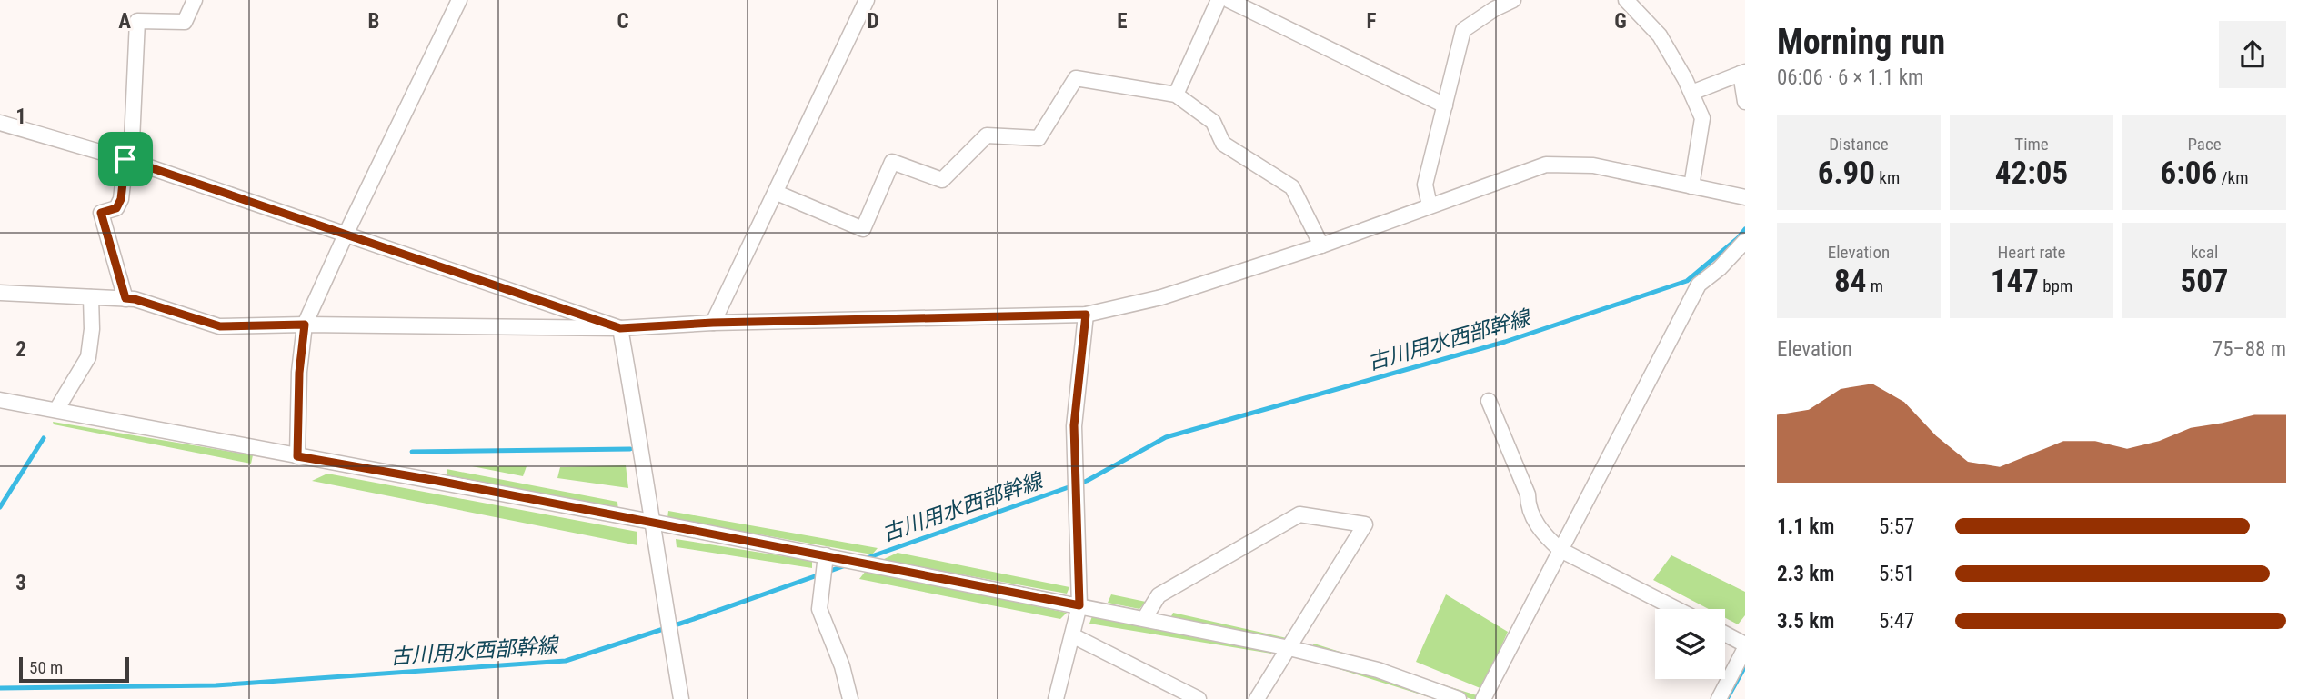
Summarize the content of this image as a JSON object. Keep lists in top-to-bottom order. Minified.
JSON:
{"water":["古川用水西部幹線"],"scale_bar":"50 m","page":{"heading":["Morning run","06:06 · 6 × 1.1 km"],"stats":[["Distance","6.90 km"],["Time","42:05"],["Pace","6:06 /km"],["Elevation","84 m"],["Heart rate","147 bpm"],["kcal","507"]],"chart":["Elevation","75–88 m"],"list":[{"name":"1.1 km","note":"5:57"},{"name":"2.3 km","note":"5:51"},{"name":"3.5 km","note":"5:47"}],"scale":"50 m"},"grid":{"columns":["A","B","C","D","E","F","G"],"rows":["1","2","3"]}}
